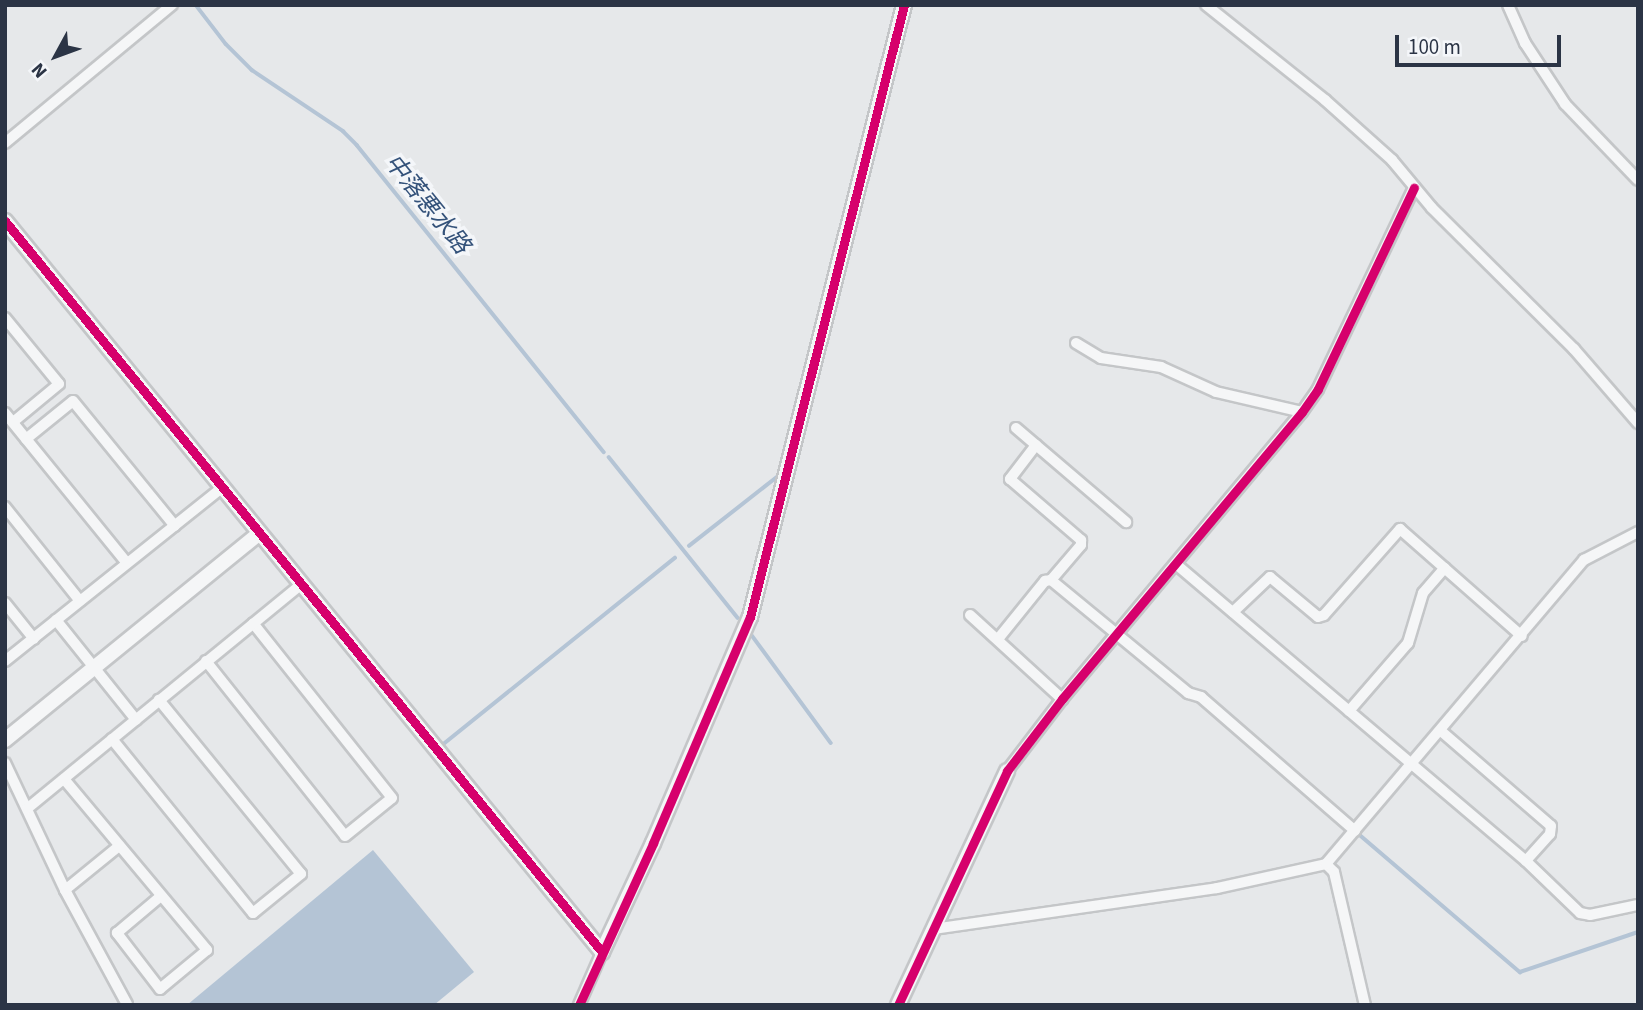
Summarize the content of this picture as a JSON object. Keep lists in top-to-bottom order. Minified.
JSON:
{"water":["中落悪水路"],"scale_bar":"100 m","north":"bottom left"}
